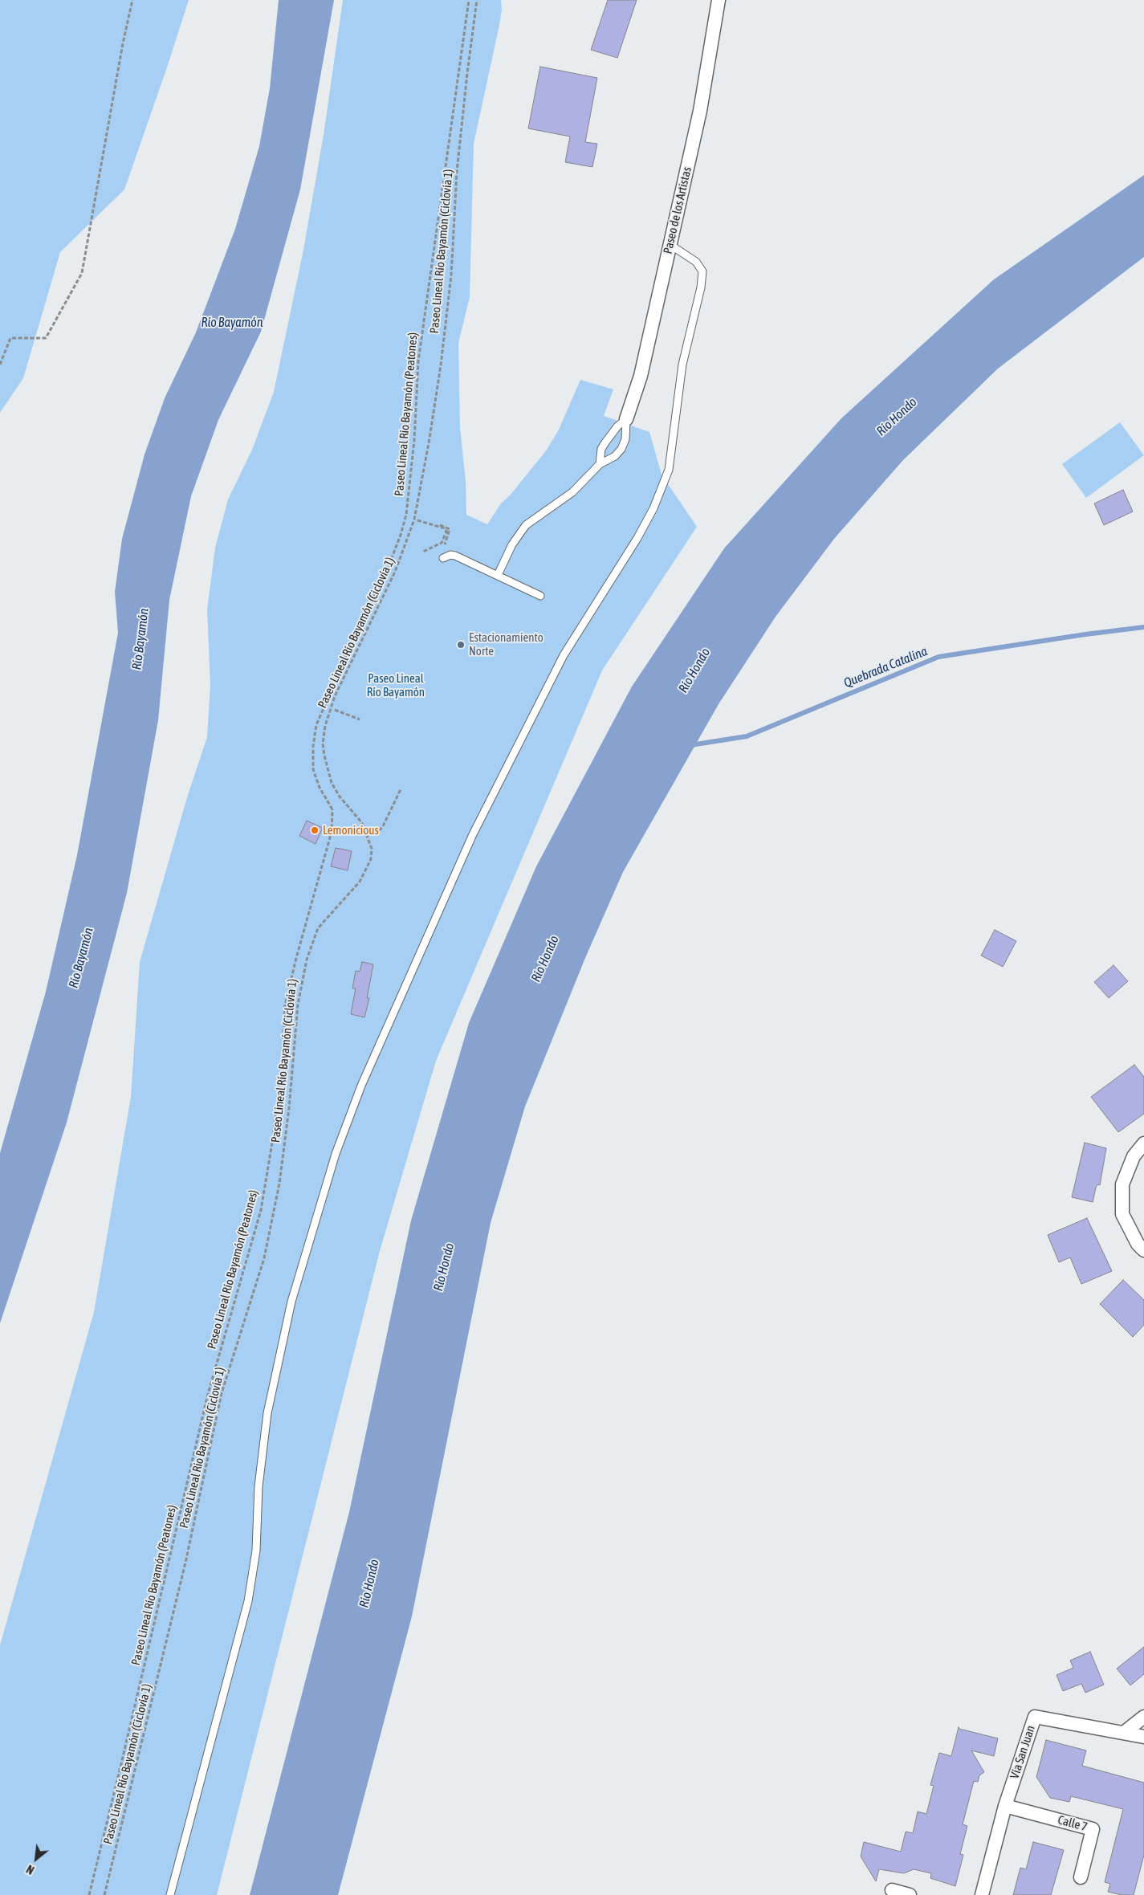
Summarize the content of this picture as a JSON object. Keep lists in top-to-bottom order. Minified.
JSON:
{"streets":{"street":["Paseo de los Artistas","Vía San Juan","Calle 7"],"path":["Paseo Lineal Río Bayamón (Ciclovía 1)","Paseo Lineal Río Bayamón (Peatones)"]},"crossings":[["Vía San Juan","Calle 7"]],"water":["Río Bayamón","Río Hondo","Quebrada Catalina"],"parks":["Paseo Lineal Río Bayamón"],"places":["Estacionamiento Norte","Lemonicious"],"north":"bottom left"}
